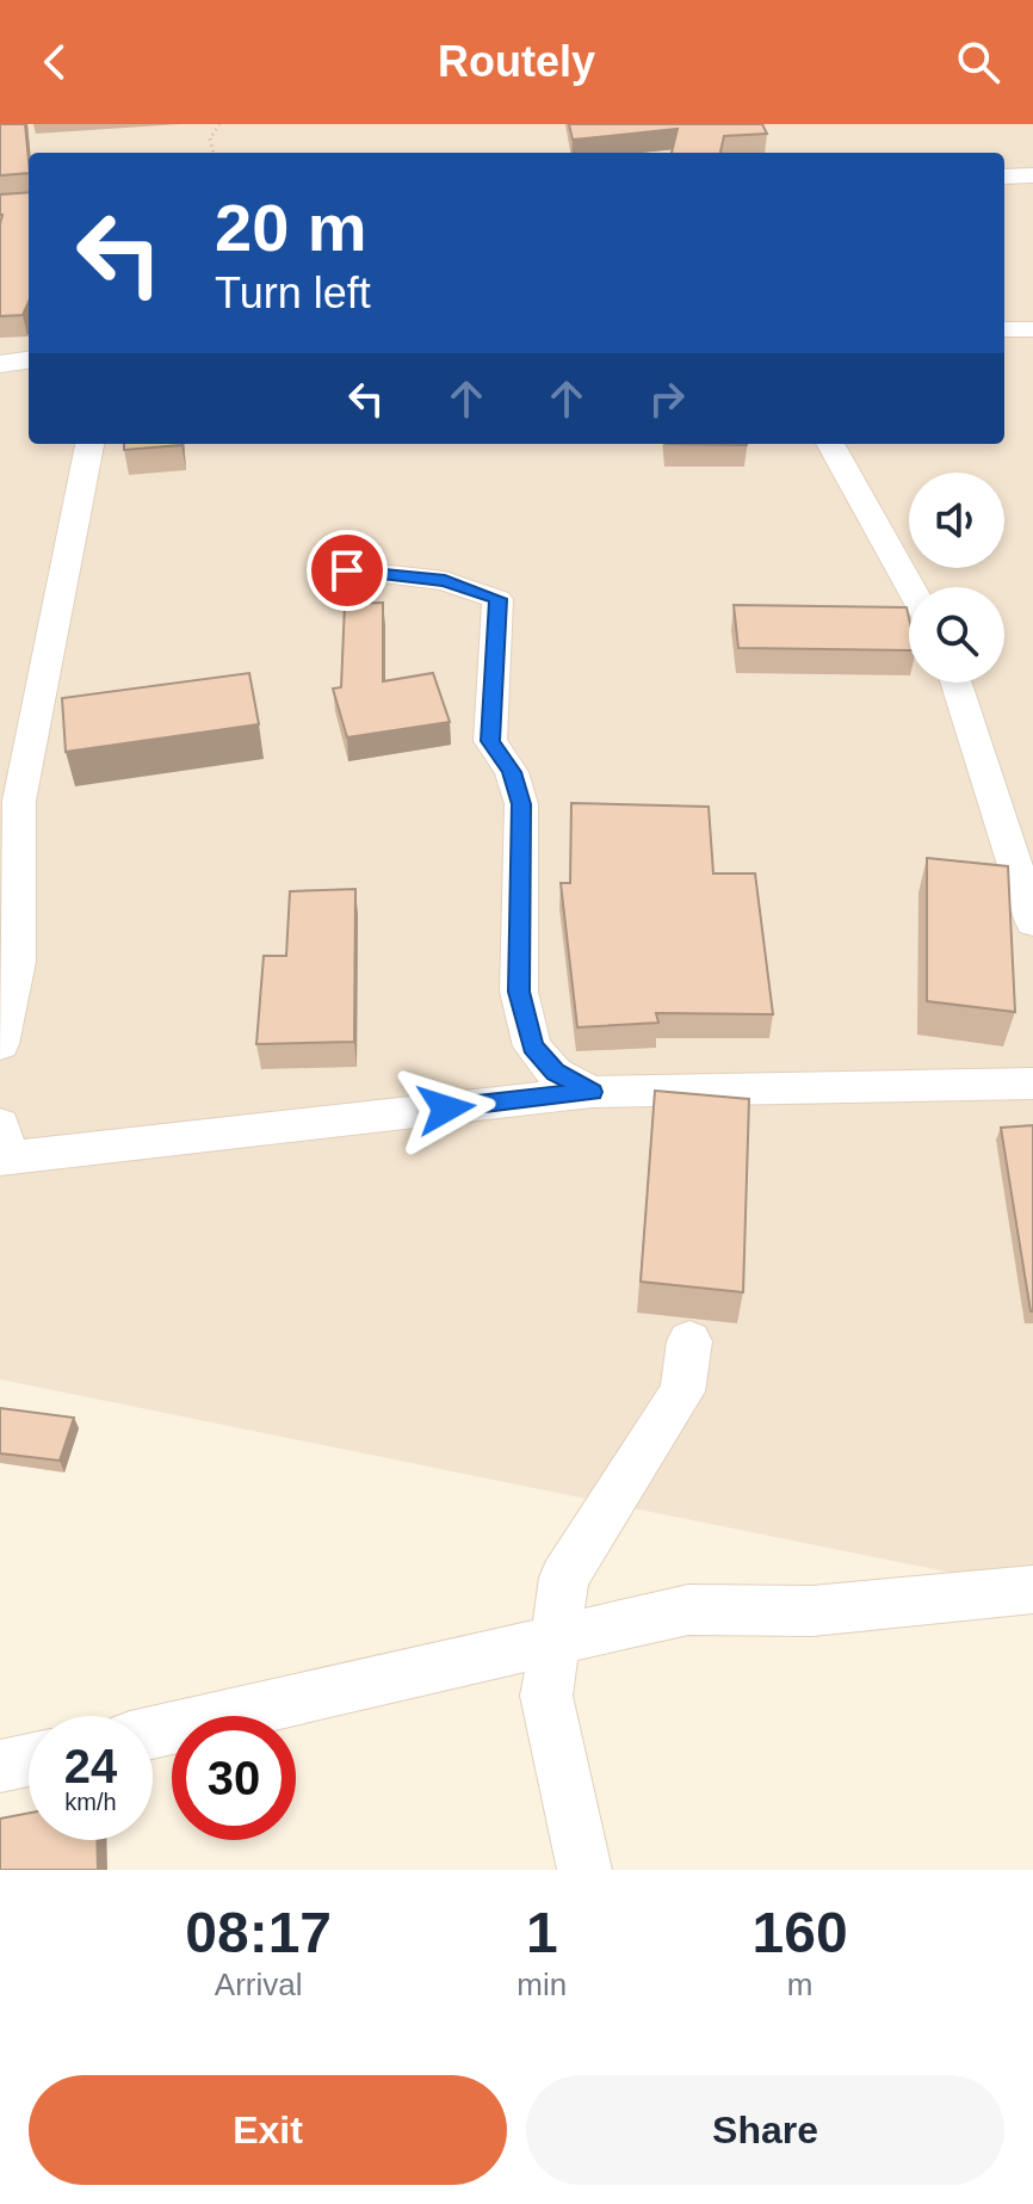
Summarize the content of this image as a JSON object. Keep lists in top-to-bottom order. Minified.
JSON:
{"page":{"header":"Routely","turn":["20 m","Turn left"],"speed":"24 km/h","limit":"30","eta":["08:17","Arrival","1","min","160","m"],"buttons":["Exit","Share"]}}
